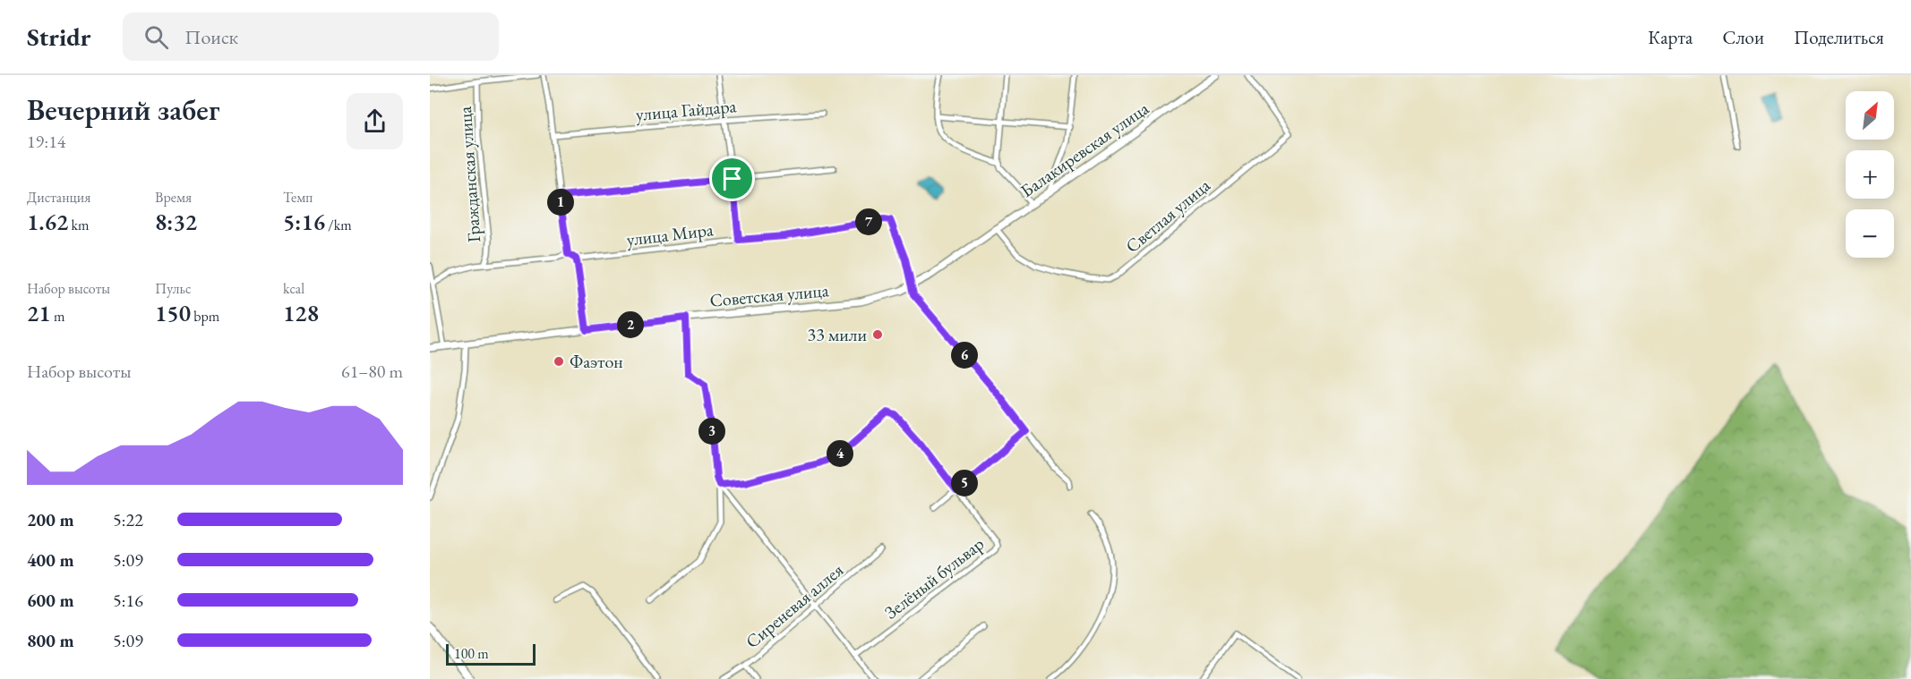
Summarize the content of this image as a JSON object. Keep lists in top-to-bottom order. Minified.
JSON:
{"streets":{"street":["улица Гайдара","Балакиревская улица","Гражданская улица","Светлая улица","улица Мира","Советская улица","Зелёный бульвар","Сиреневая аллея"]},"crossings":[["Балакиревская улица","Светлая улица"],["Балакиревская улица","Советская улица"],["Светлая улица","Советская улица"],["улица Мира","Советская улица"]],"places":["33 мили","Фаэтон"],"scale_bar":"100 m","north":"top right","page":{"header":"Stridr","search":"Поиск","nav":["Карта","Слои","Поделиться"],"heading":["Вечерний забег","19:14"],"map_buttons":["+","−"],"stats":[["Дистанция","1.62 km"],["Время","8:32"],["Темп","5:16 /km"],["Набор высоты","21 m"],["Пульс","150 bpm"],["kcal","128"]],"pins":["1","7","2","6","3","4","5"],"chart":["Набор высоты","61–80 m"],"list":[{"name":"200 m","note":"5:22"},{"name":"400 m","note":"5:09"},{"name":"600 m","note":"5:16"},{"name":"800 m","note":"5:09"}],"scale":"100 m"}}
